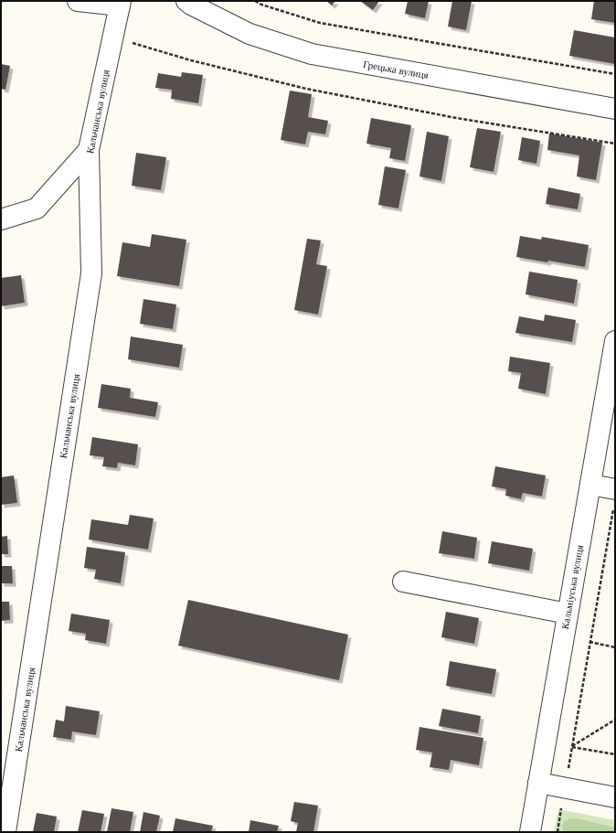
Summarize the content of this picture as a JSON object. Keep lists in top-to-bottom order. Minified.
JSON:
{"streets":{"street":["Грецька вулиця","Кальчанська вулиця","Кальміуська вулиця"]}}
